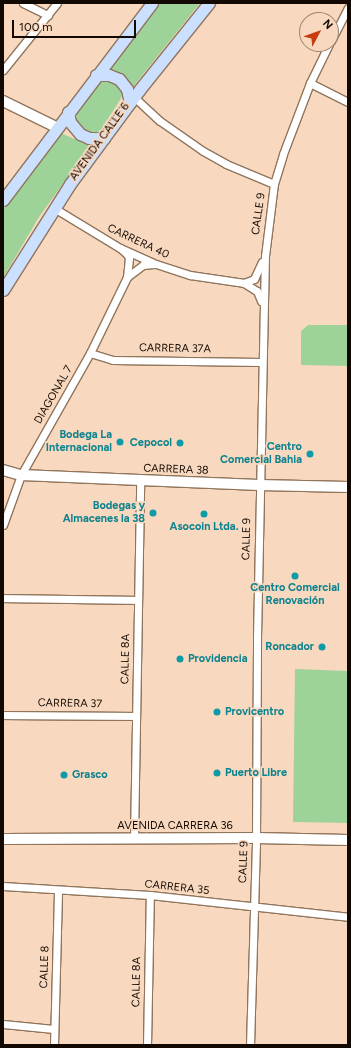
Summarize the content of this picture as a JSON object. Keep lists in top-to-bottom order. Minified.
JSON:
{"streets":{"main road":["AVENIDA CALLE 6"],"street":["CALLE 9","CARRERA 40","CARRERA 37A","DIAGONAL 7","CARRERA 38","CALLE 8A","CARRERA 37","AVENIDA CARRERA 36","CARRERA 35","CALLE 8"]},"crossings":[["AVENIDA CALLE 6","CARRERA 40"],["CALLE 9","CARRERA 37A"],["CALLE 9","CARRERA 38"],["CALLE 9","AVENIDA CARRERA 36"],["CALLE 9","CARRERA 35"],["CARRERA 40","DIAGONAL 7"],["CARRERA 37A","DIAGONAL 7"],["DIAGONAL 7","CARRERA 38"],["CARRERA 38","CALLE 8A"],["CALLE 8A","CARRERA 37"],["CALLE 8A","AVENIDA CARRERA 36"],["CALLE 8A","CARRERA 35"],["CARRERA 35","CALLE 8"]],"places":["Bodega La Internacional","Cepocol","Centro Comercial Bahia","Bodegas y Almacenes la 38","Asocoin Ltda.","Centro Comercial Renovación","Roncador","Providencia","Provicentro","Puerto Libre","Grasco"],"scale_bar":"100 m","north":"top right"}
